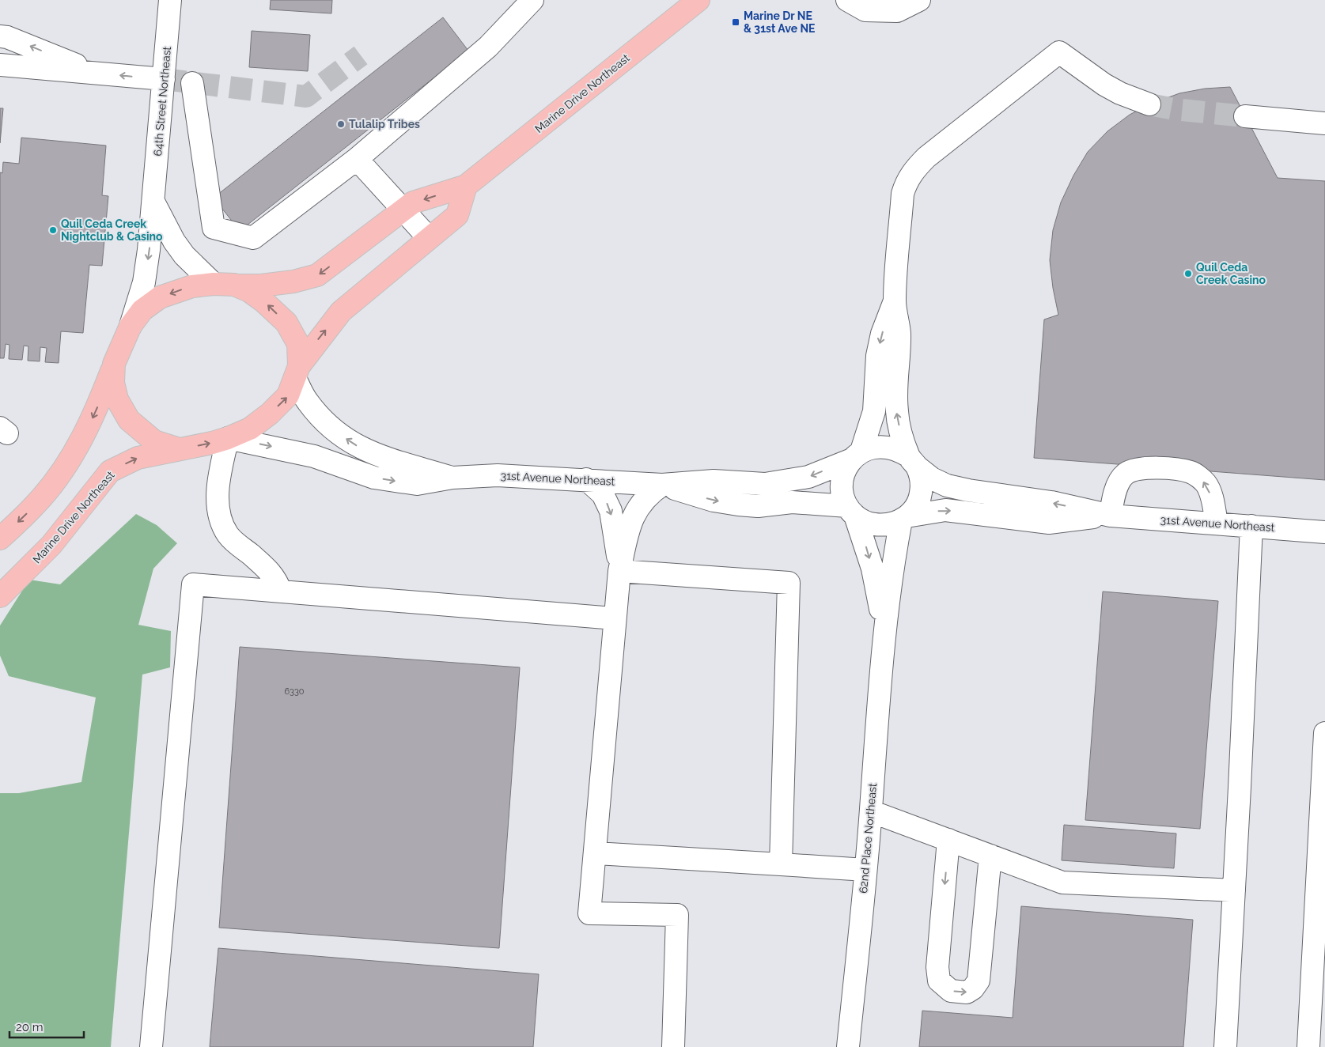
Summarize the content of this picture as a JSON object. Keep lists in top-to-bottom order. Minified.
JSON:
{"streets":{"main road":["Marine Drive Northeast"],"street":["64th Street Northeast","31st Avenue Northeast","62nd Place Northeast"]},"crossings":[["Marine Drive Northeast","64th Street Northeast"],["Marine Drive Northeast","31st Avenue Northeast"],["31st Avenue Northeast","62nd Place Northeast"]],"one_way":["64th Street Northeast"],"places":{"transit":["Marine Dr NE & 31st Ave NE"],"other":["Tulalip Tribes","Quil Ceda Creek Nightclub & Casino","Quil Ceda Creek Casino"]},"house_numbers":["6330"],"scale_bar":"20 m"}
